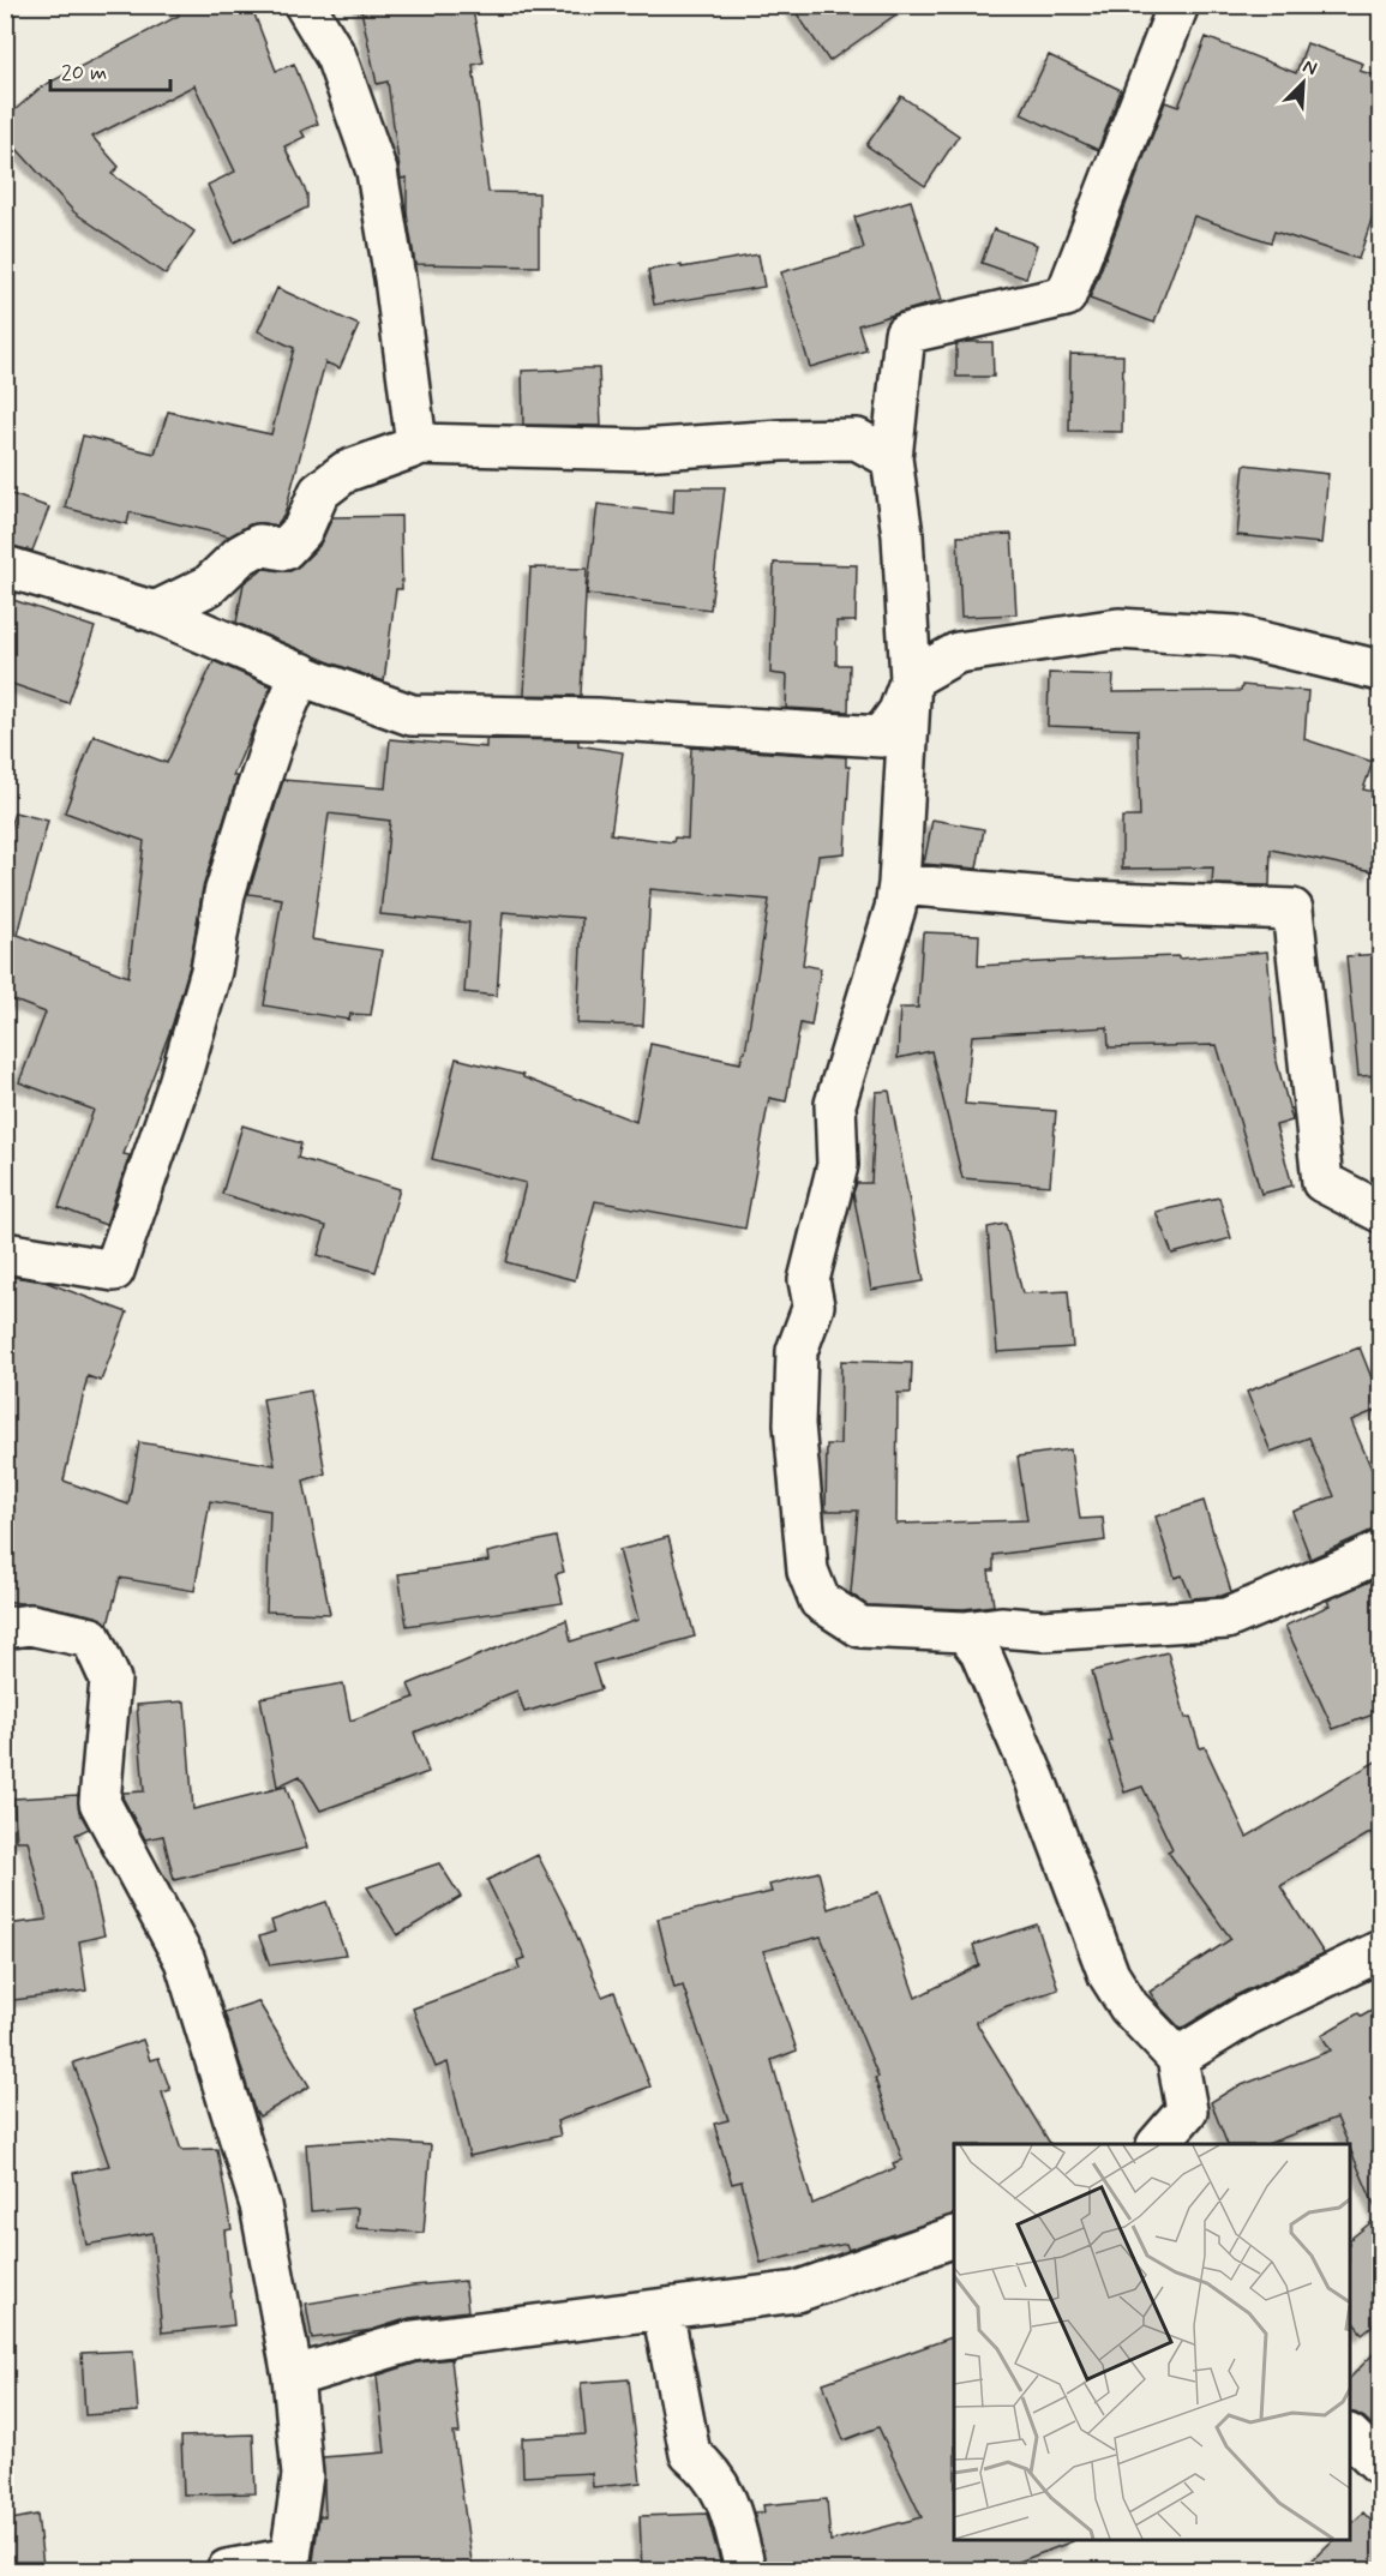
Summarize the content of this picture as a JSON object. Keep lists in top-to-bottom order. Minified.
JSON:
{"scale_bar":"20 m","north":"top right"}
